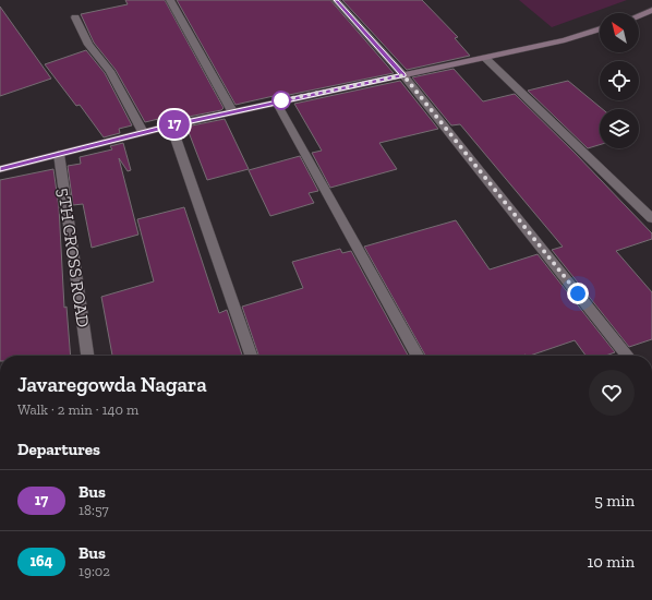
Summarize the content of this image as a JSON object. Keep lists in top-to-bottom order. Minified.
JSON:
{"streets":{"street":["5TH CROSS ROAD"]},"lines":["bus line 17"],"north":"top left","page":{"on_map":"17","heading":[["Javaregowda Nagara","Walk · 2 min · 140 m"],"Departures"],"list":[{"mark":"17","name":"Bus","note":"18:57","value":"5 min"},{"mark":"164","name":"Bus","note":"19:02","value":"10 min"}]}}
